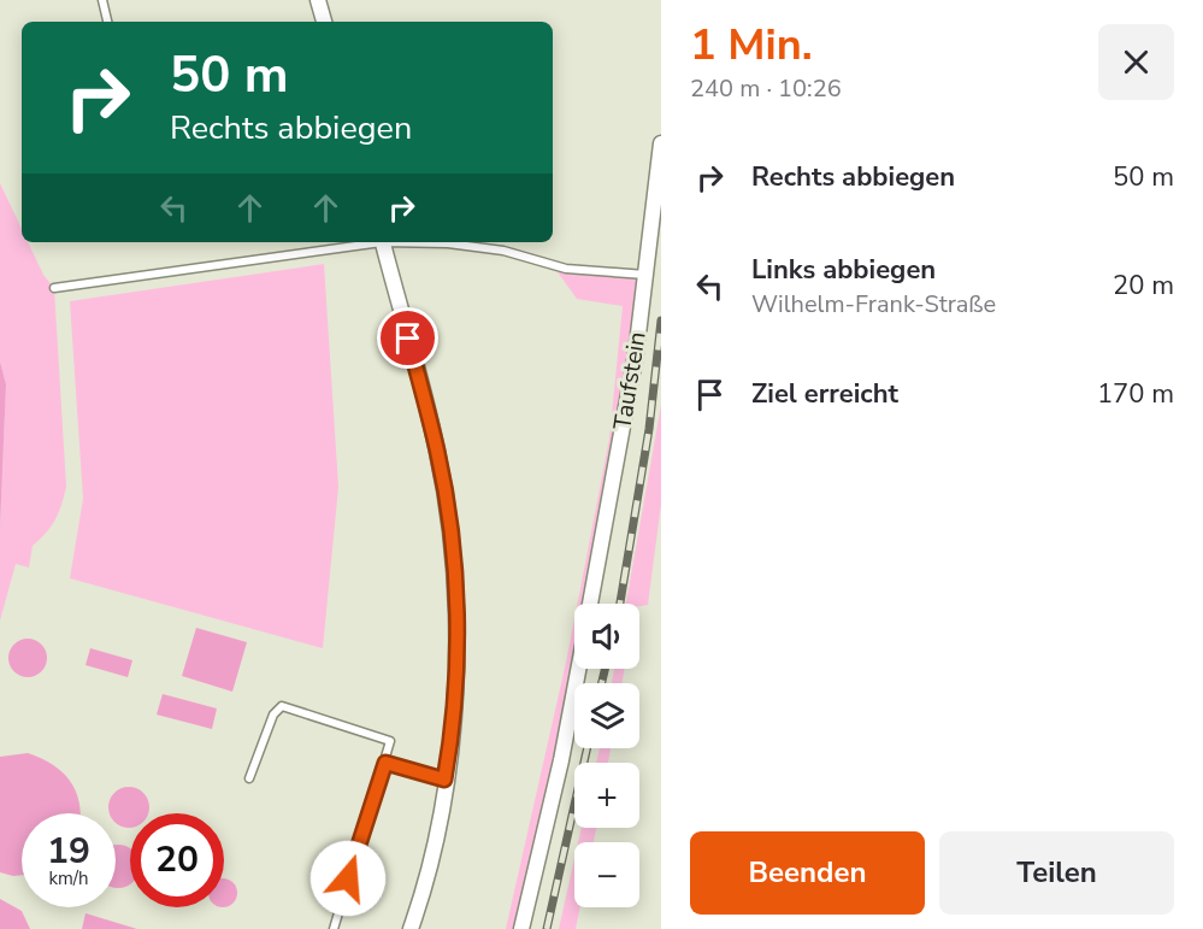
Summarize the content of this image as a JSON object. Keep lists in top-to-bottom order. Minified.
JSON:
{"streets":{"street":["Taufstein"]},"page":{"heading":["1 Min.","240 m · 10:26"],"turn":["50 m","Rechts abbiegen"],"list":[{"name":"Rechts abbiegen","value":"50 m"},{"name":"Links abbiegen","note":"Wilhelm-Frank-Straße","value":"20 m"},{"name":"Ziel erreicht","value":"170 m"}],"map_buttons":["+","−"],"speed":"19 km/h","limit":"20","buttons":["Beenden","Teilen"]}}
